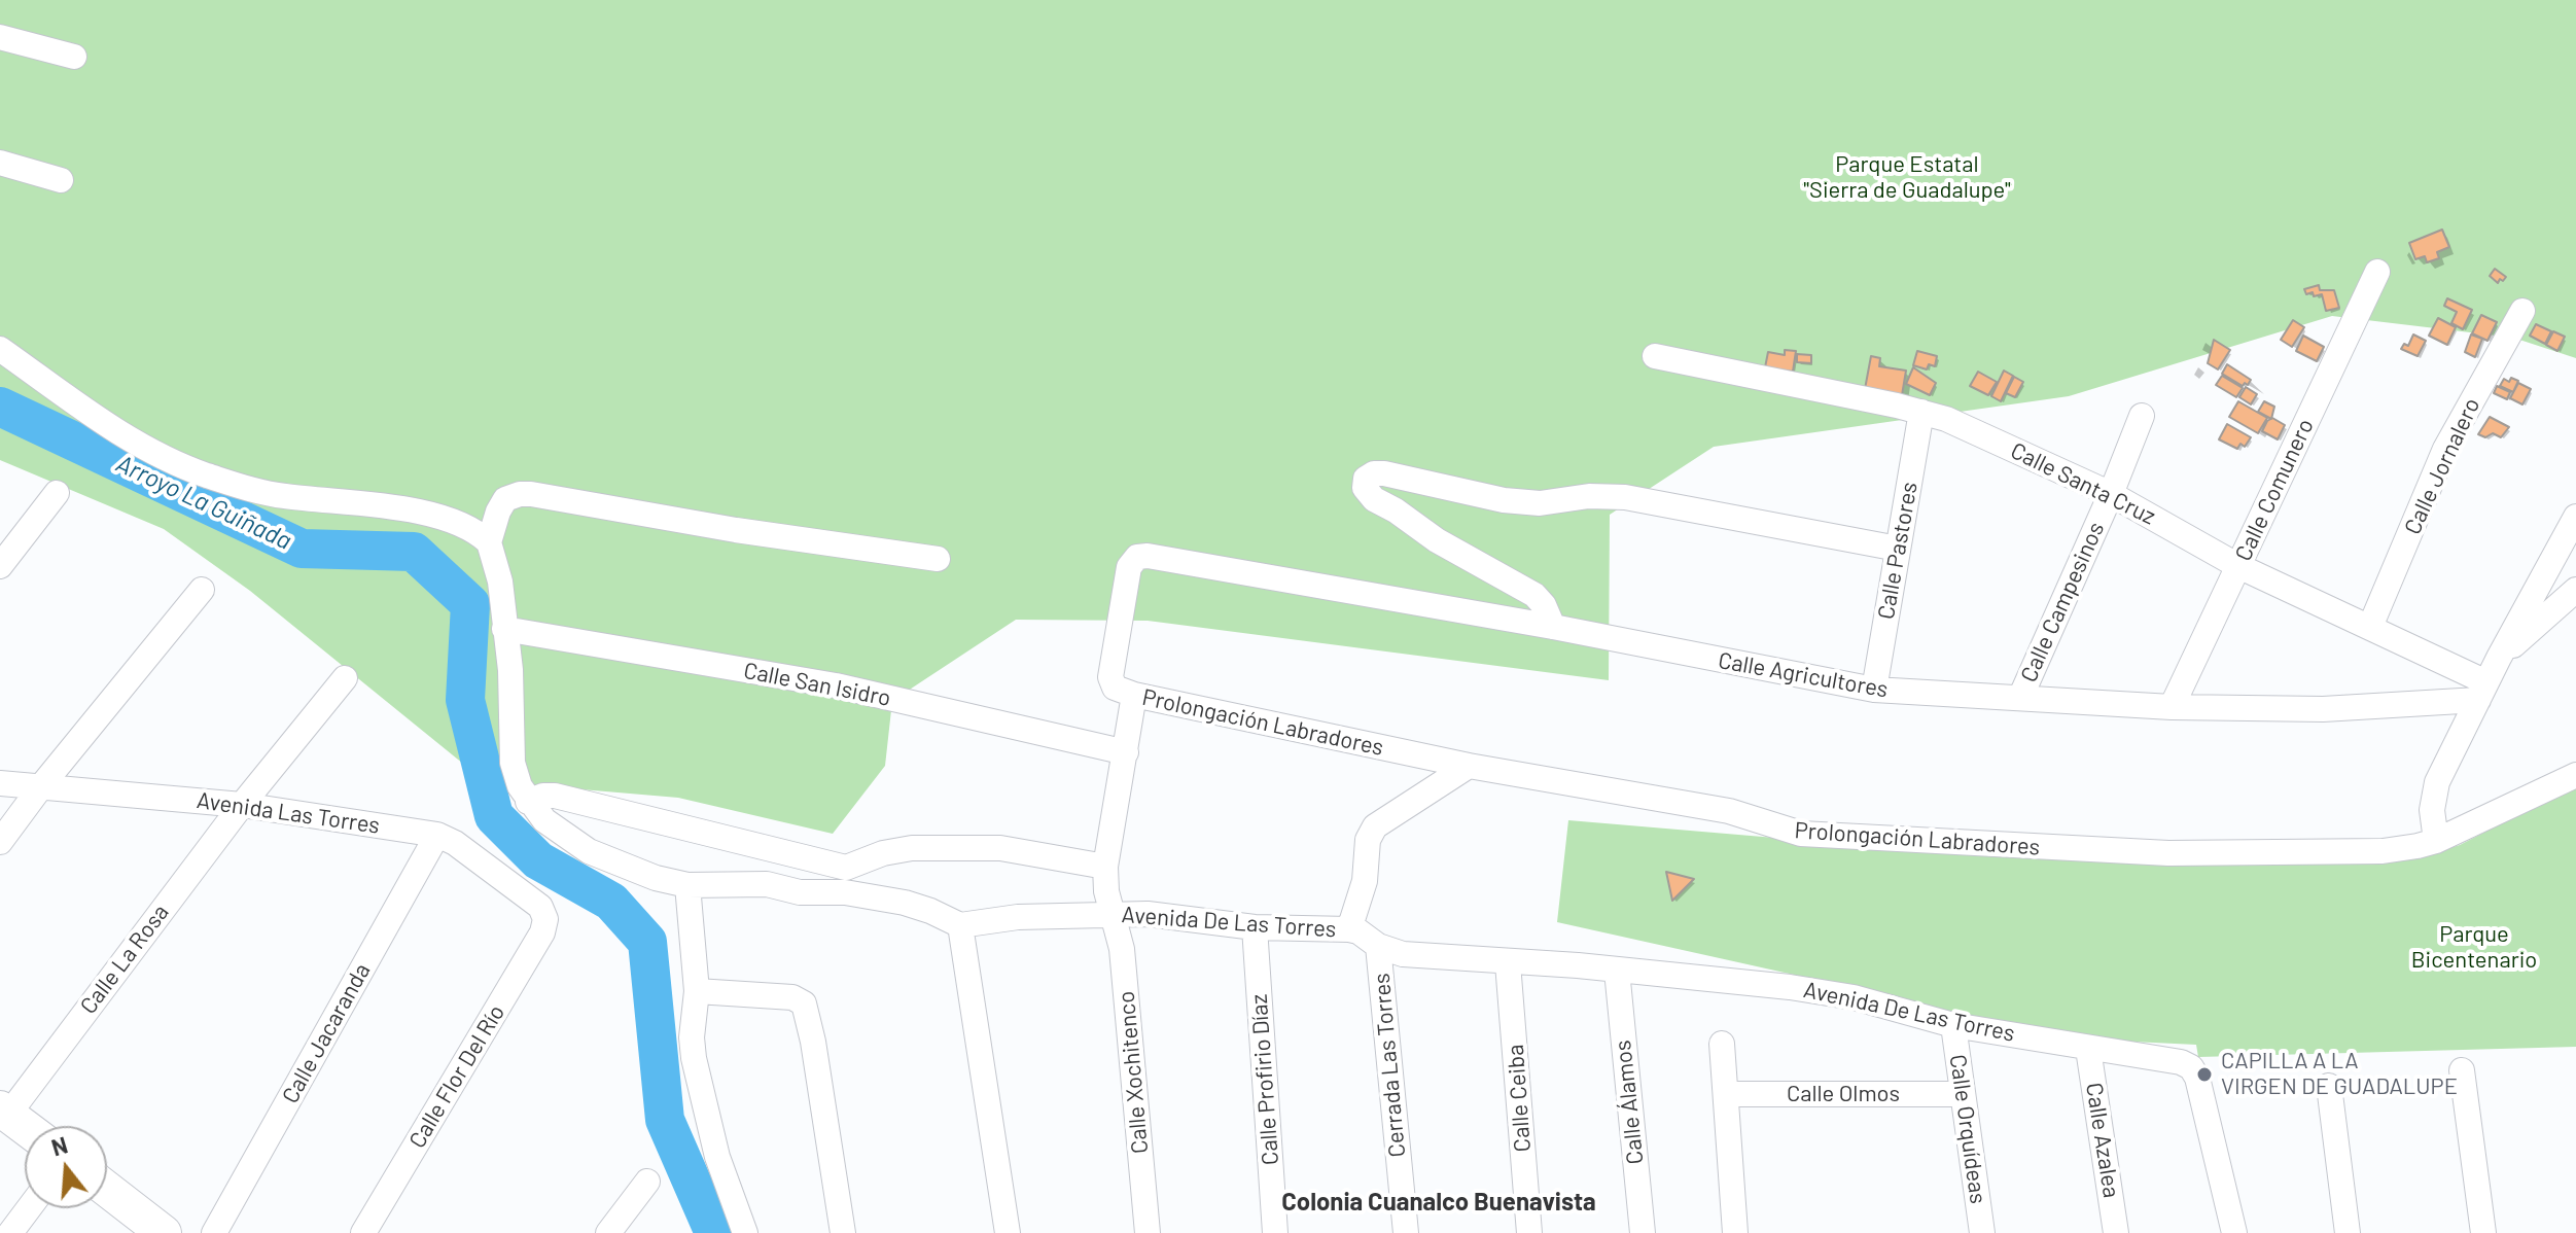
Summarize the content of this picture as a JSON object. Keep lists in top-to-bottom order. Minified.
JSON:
{"streets":{"street":["Calle Jornalero","Calle Santa Cruz","Calle Comunero","Calle Pastores","Calle Campesinos","Calle Agricultores","Calle San Isidro","Prolongación Labradores","Avenida Las Torres","Avenida De Las Torres","Calle La Rosa","Calle Jacaranda","Cerrada Las Torres","Calle Xochitenco","Calle Flor Del Río","Calle Profirio Díaz","Calle Olmos","Calle Ceiba","Calle Álamos","Calle Orquídeas","Calle Azalea"]},"crossings":[["Calle Jornalero","Calle Santa Cruz"],["Calle Santa Cruz","Calle Comunero"],["Calle Santa Cruz","Calle Pastores"],["Calle Santa Cruz","Calle Campesinos"],["Calle Santa Cruz","Calle Agricultores"],["Calle Comunero","Calle Agricultores"],["Calle Pastores","Calle Agricultores"],["Calle Campesinos","Calle Agricultores"],["Calle Agricultores","Calle Xochitenco"],["Calle San Isidro","Calle Xochitenco"],["Prolongación Labradores","Calle Xochitenco"],["Avenida Las Torres","Calle La Rosa"],["Avenida Las Torres","Calle Jacaranda"],["Avenida Las Torres","Calle Flor Del Río"],["Avenida De Las Torres","Cerrada Las Torres"],["Avenida De Las Torres","Calle Xochitenco"],["Avenida De Las Torres","Calle Profirio Díaz"],["Avenida De Las Torres","Calle Ceiba"],["Avenida De Las Torres","Calle Álamos"],["Avenida De Las Torres","Calle Orquídeas"],["Avenida De Las Torres","Calle Azalea"],["Calle Olmos","Calle Orquídeas"]],"districts":["Colonia Cuanalco Buenavista"],"water":["Arroyo La Guiñada"],"parks":["Parque Estatal \"Sierra de Guadalupe\"","Parque Bicentenario"],"places":["CAPILLA A LA VIRGEN DE GUADALUPE"],"north":"top"}
